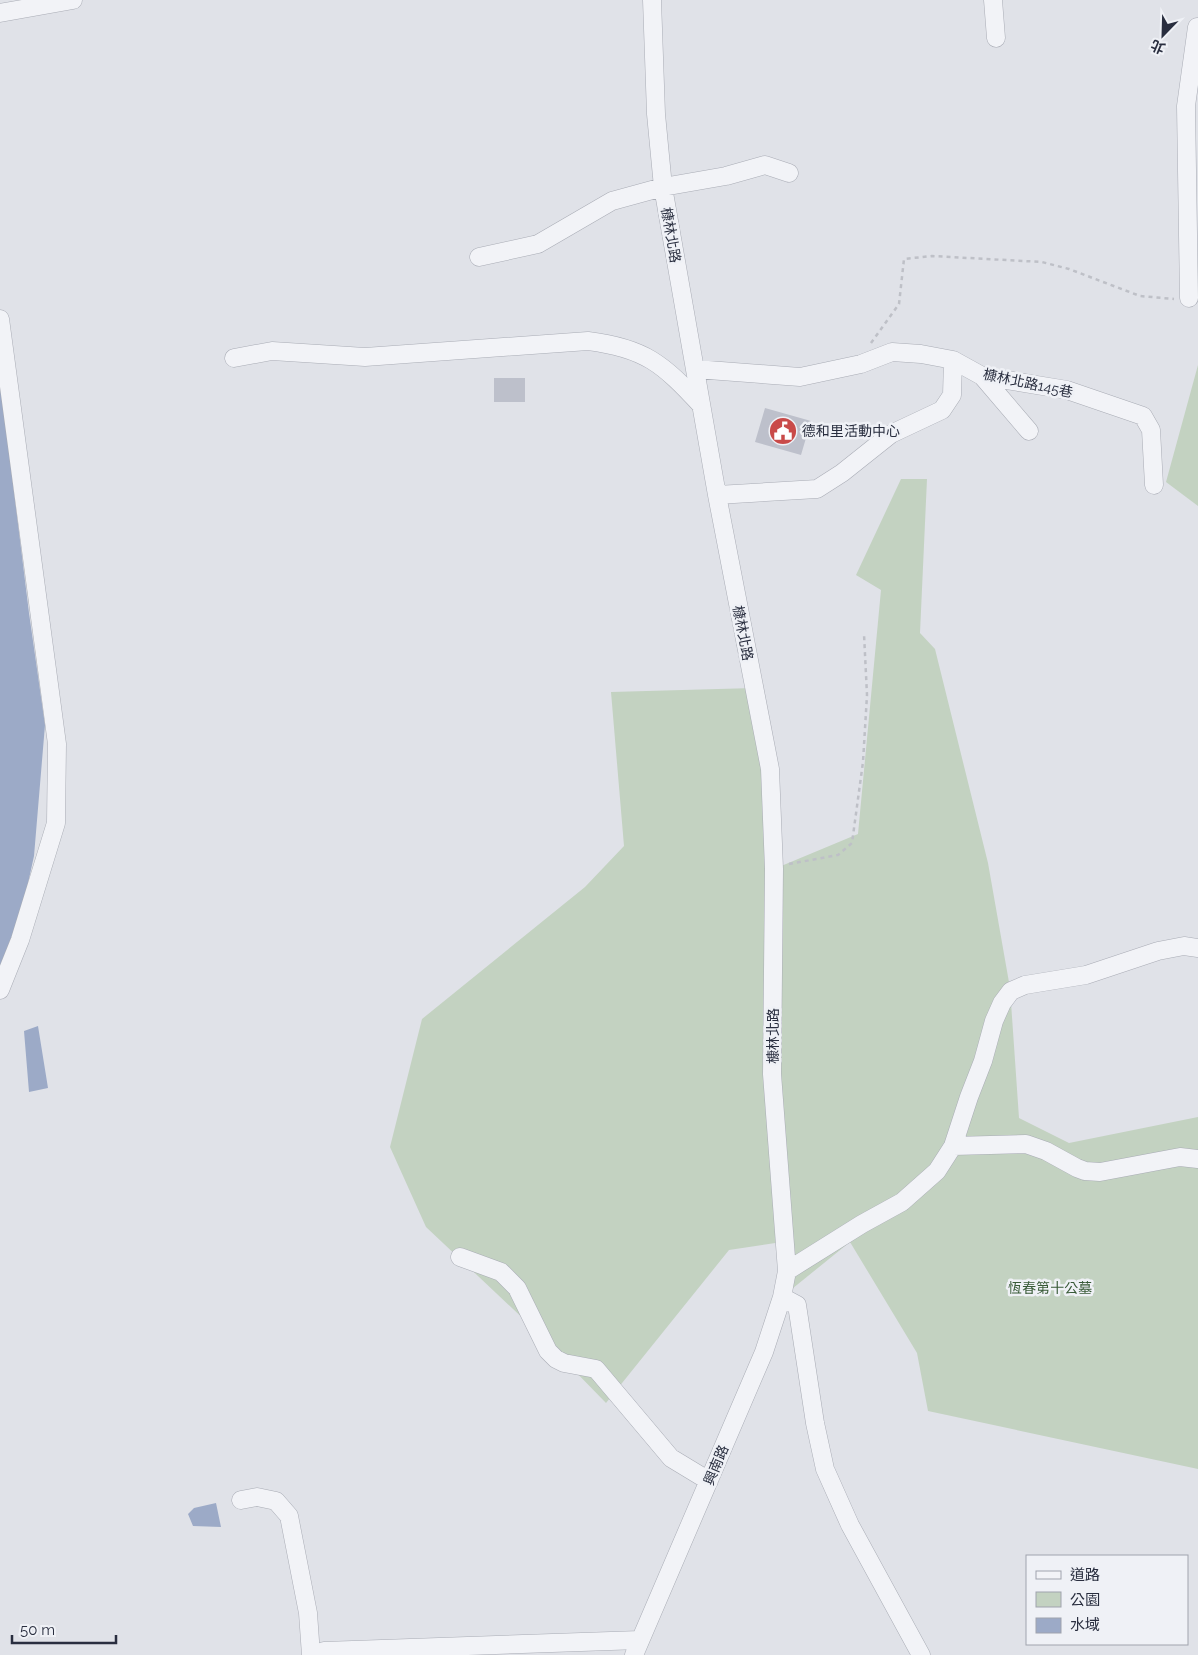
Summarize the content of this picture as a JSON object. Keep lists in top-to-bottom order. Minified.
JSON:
{"streets":{"street":["槺林北路","槺林北路145巷","興南路"]},"crossings":[["槺林北路","槺林北路145巷"],["槺林北路","興南路"]],"parks":["恆春第十公墓"],"places":{"public building":["德和里活動中心"]},"legend":["道路","公園","水域"],"scale_bar":"50 m","north":"bottom left"}
